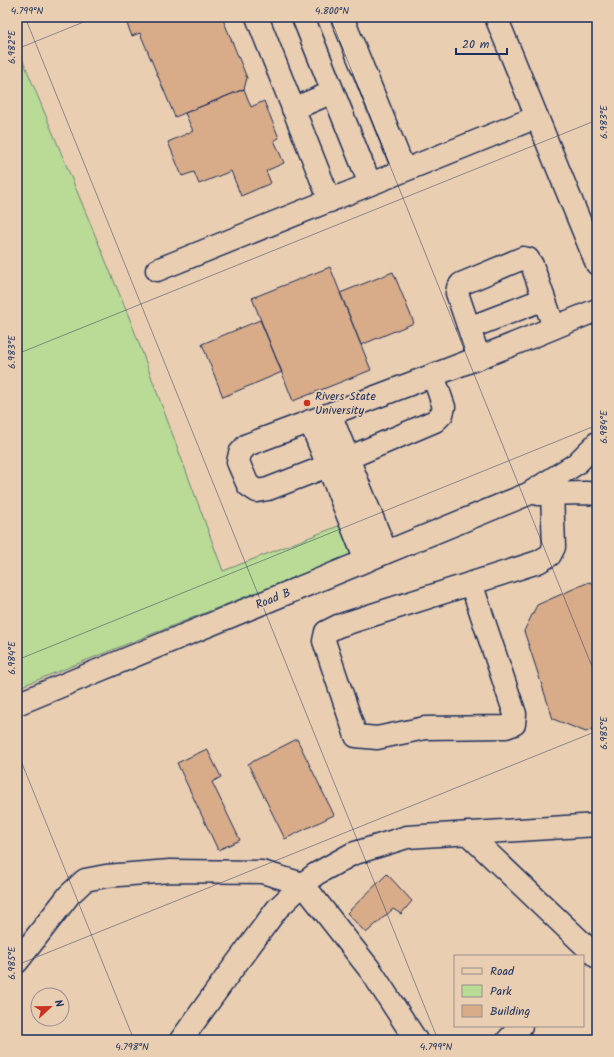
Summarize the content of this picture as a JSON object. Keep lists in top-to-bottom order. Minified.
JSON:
{"streets":{"street":["Road B"]},"places":["Rivers State University"],"legend":["Road","Park","Building"],"scale_bar":"20 m","north":"right","coordinates":["4.799°N","4.800°N","6.982°E","6.983°E","6.984°E","6.985°E","4.798°N"]}
